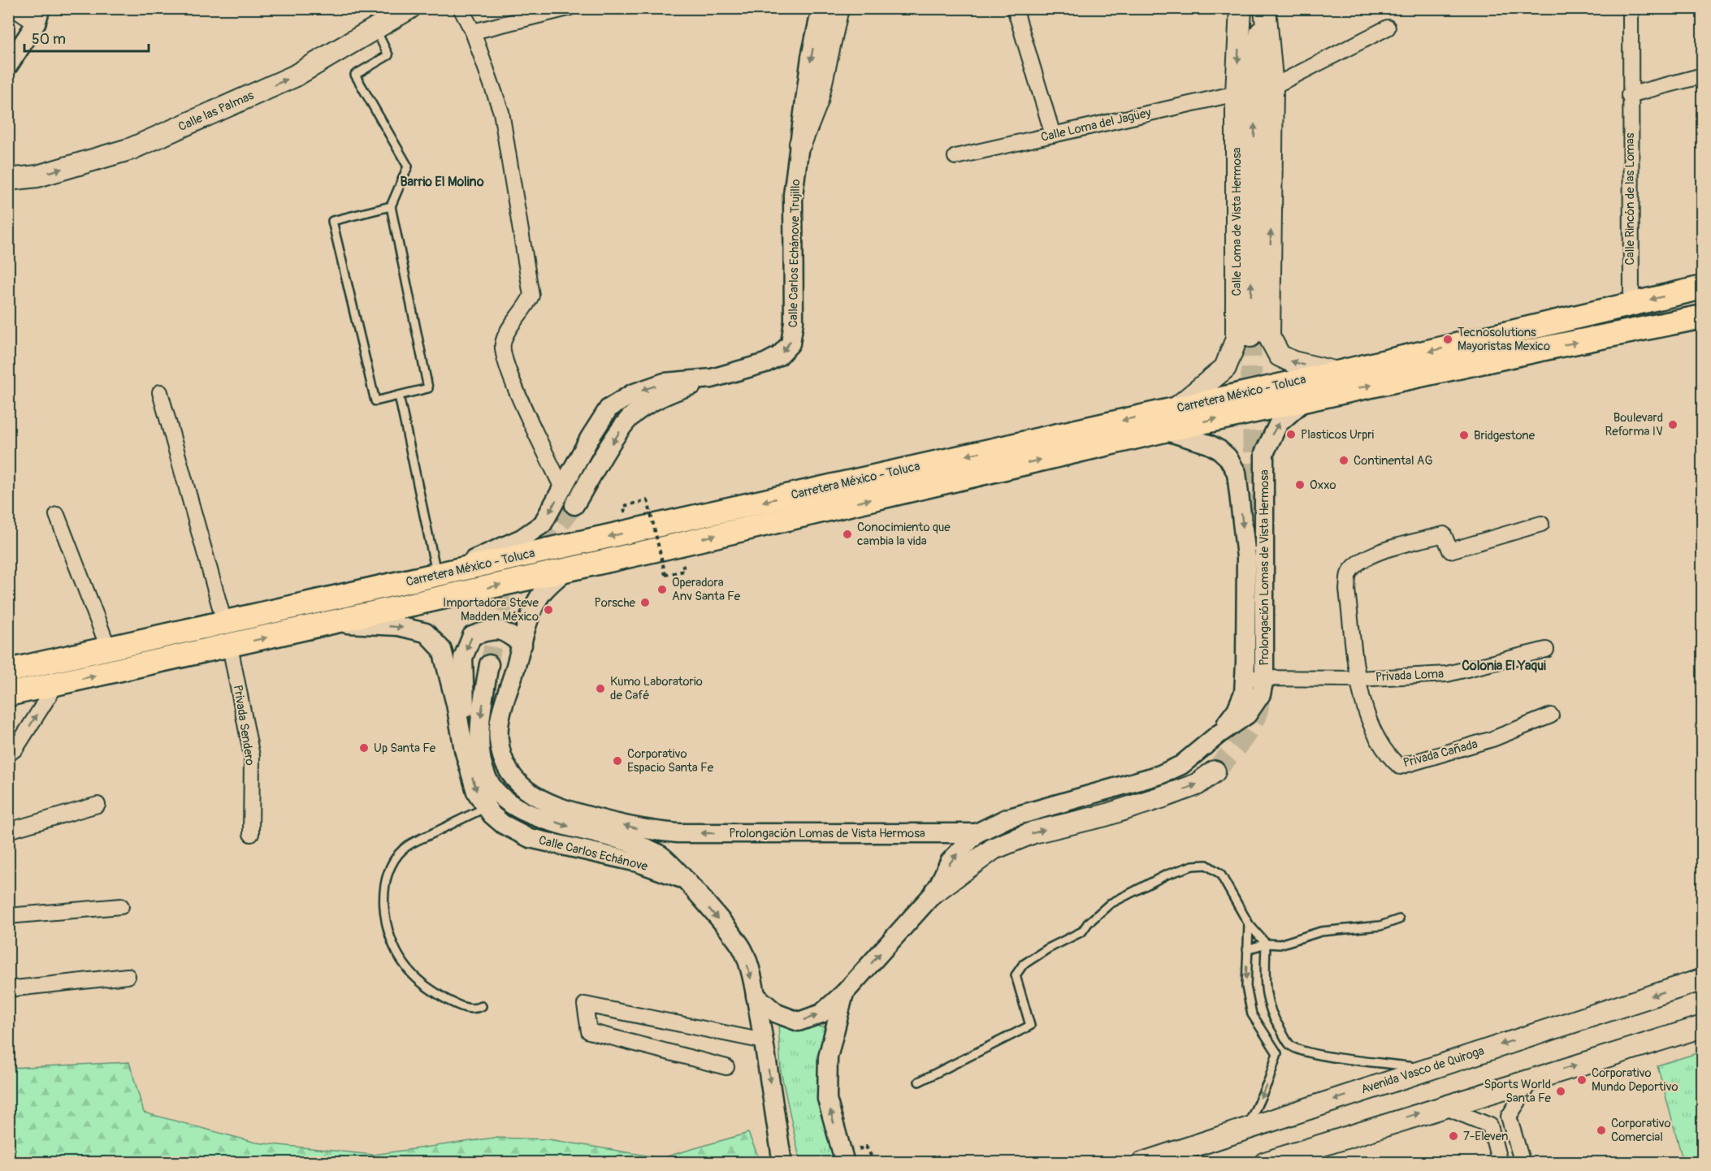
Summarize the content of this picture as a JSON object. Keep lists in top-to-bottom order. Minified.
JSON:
{"streets":{"main road":["Calle las Palmas","Calle Loma de Vista Hermosa","Carretera México - Toluca","Avenida Vasco de Quiroga"],"street":["Calle Loma del Jagüey","Calle Rincón de las Lomas","Calle Carlos Echánove Trujillo","Prolongación Lomas de Vista Hermosa","Privada Loma","Privada Sendero","Privada Cañada","Calle Carlos Echánove"]},"crossings":[["Calle Loma del Jagüey","Calle Loma de Vista Hermosa"],["Calle Rincón de las Lomas","Carretera México - Toluca"],["Calle Loma de Vista Hermosa","Carretera México - Toluca"],["Calle Carlos Echánove Trujillo","Carretera México - Toluca"],["Carretera México - Toluca","Prolongación Lomas de Vista Hermosa"],["Carretera México - Toluca","Privada Sendero"],["Carretera México - Toluca","Calle Carlos Echánove"],["Privada Loma","Privada Cañada"]],"one_way":["Calle las Palmas","Calle Carlos Echánove"],"districts":["Barrio El Molino","Colonia El Yaqui"],"places":["Tecnosolutions Mayoristas Mexico","Boulevard Reforma IV","Plasticos Urpri","Bridgestone","Continental AG","Oxxo","Conocimiento que cambia la vida","Operadora Anv Santa Fe","Porsche","Importadora Steve Madden México","Kumo Laboratorio de Café","Up Santa Fe","Corporativo Espacio Santa Fe","Corporativo Mundo Deportivo","Sports World Santa Fe","Corporativo Comercial","7-Eleven"],"scale_bar":"50 m"}
